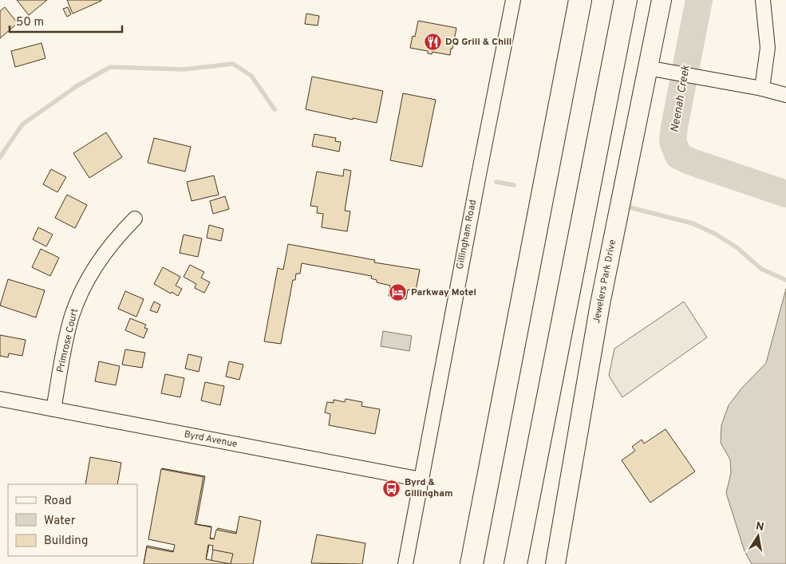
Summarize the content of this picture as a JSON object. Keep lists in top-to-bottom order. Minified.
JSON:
{"streets":{"street":["Gillingham Road","Jewelers Park Drive","Primrose Court","Byrd Avenue"]},"crossings":[["Gillingham Road","Byrd Avenue"],["Primrose Court","Byrd Avenue"]],"water":["Neenah Creek"],"places":{"restaurant":["DQ Grill & Chill"],"hotel":["Parkway Motel"],"bus stop":["Byrd & Gillingham"]},"legend":["Road","Water","Building"],"scale_bar":"50 m","north":"top"}
